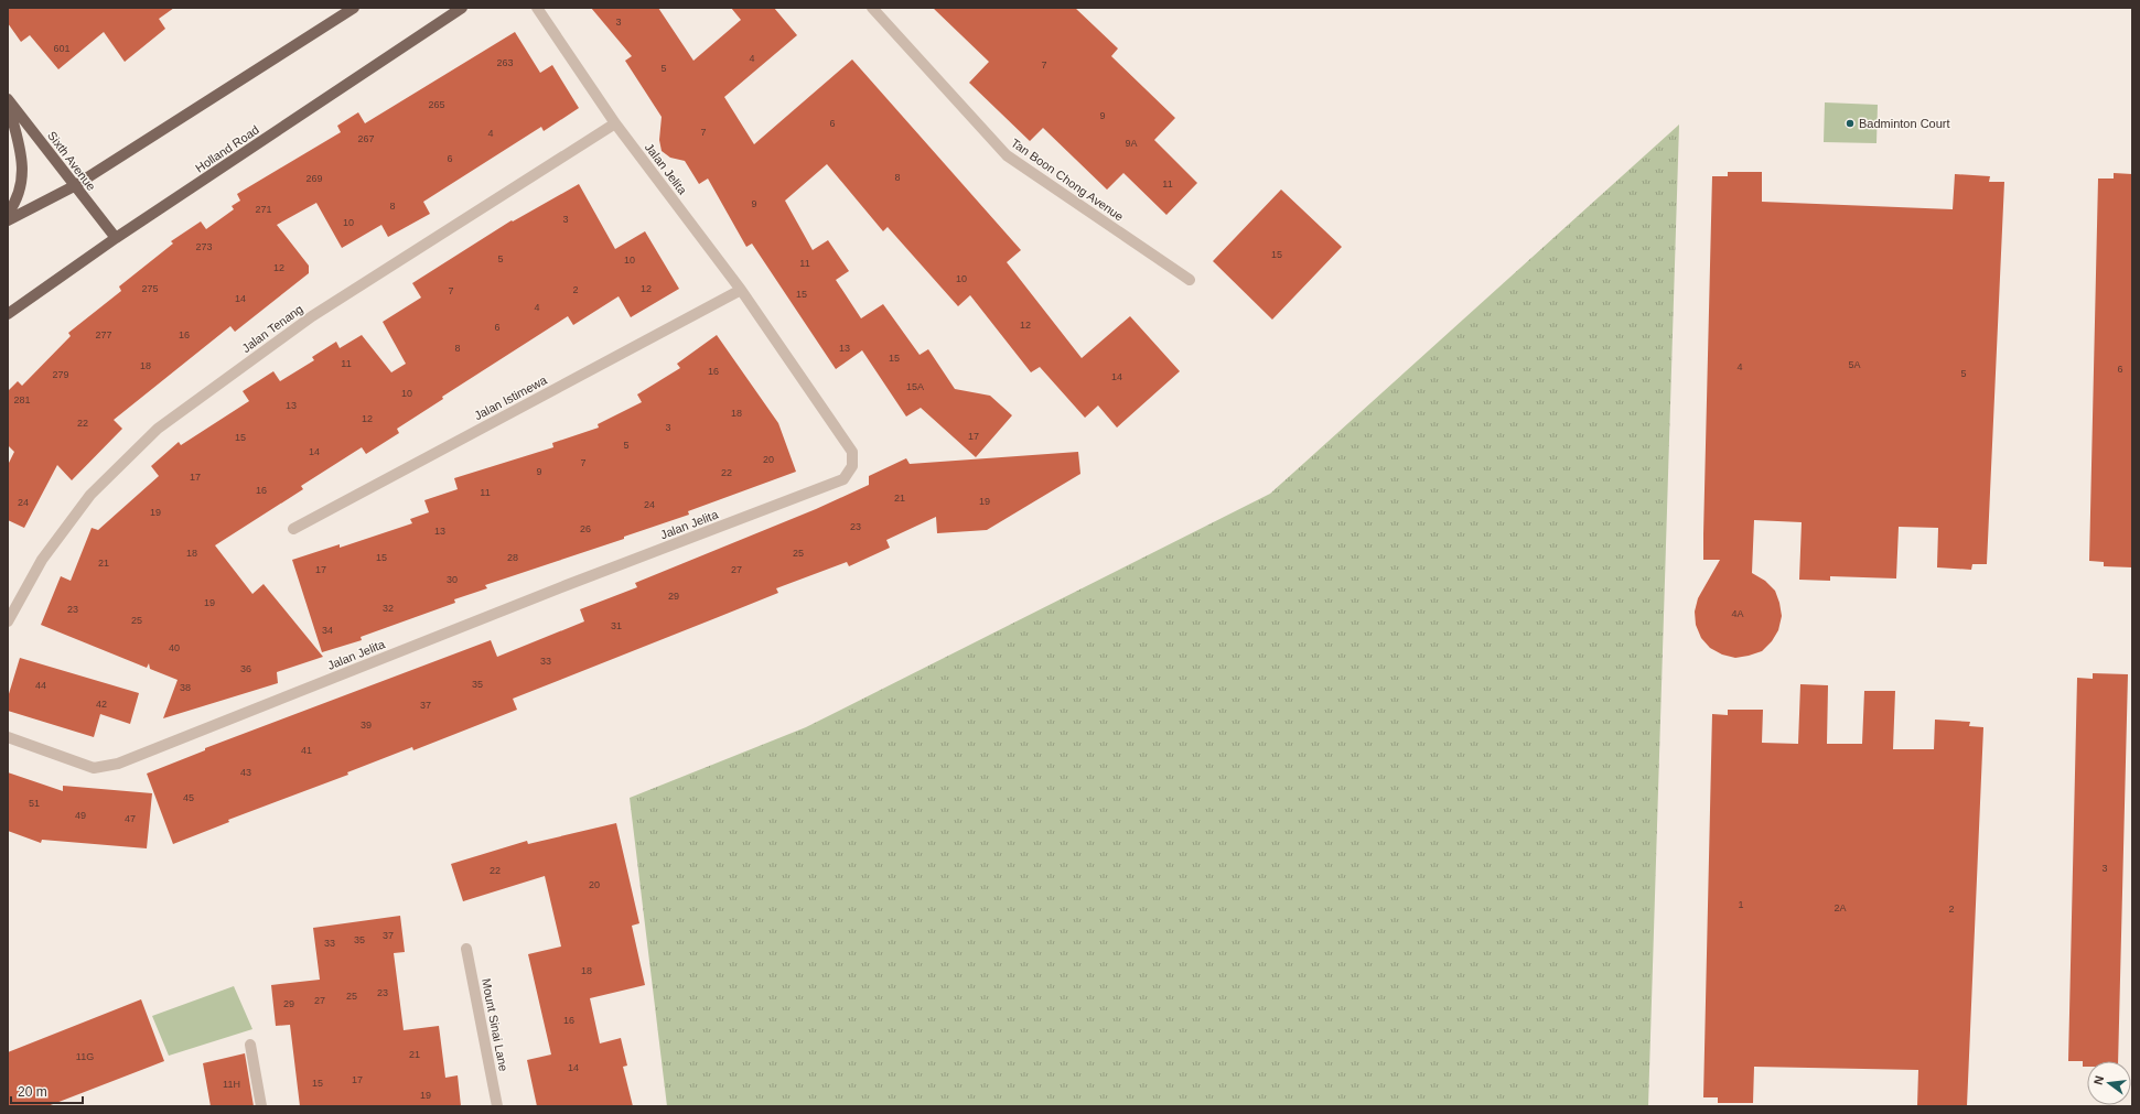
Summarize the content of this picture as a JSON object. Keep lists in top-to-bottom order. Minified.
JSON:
{"streets":{"main road":["Holland Road","Sixth Avenue"],"street":["Jalan Jelita","Tan Boon Chong Avenue","Jalan Tenang","Jalan Istimewa","Mount Sinai Lane"]},"crossings":[["Holland Road","Sixth Avenue"],["Jalan Jelita","Jalan Tenang"],["Jalan Jelita","Jalan Istimewa"]],"places":["Badminton Court"],"house_numbers":["3","601","4","263","7","5","265","9","6","7","4","267","9A","6","8","269","11","9","8","271","3","10","273","15","5","10","11","12","10","275","12","2","7","15","14","4","12","6","277","16","8","13","15","11","5A","18","4","6","16","5","279","14","15A","10","281","13","18","12","22","3","17","15","5","14","20","7","9","22","17","16","11","21","19","24","24","19","23","26","13","18","25","15","28","21","17","27","30","29","19","32","23","4A","25","31","34","40","33","36","35","44","38","42","37","39","41","43","45","51","49","47","3","22","20","1","2A","2","37","35","33","18","23","25","27","29","16","21","11G","14","17","15","11H","19"],"scale_bar":"20 m","north":"left"}
